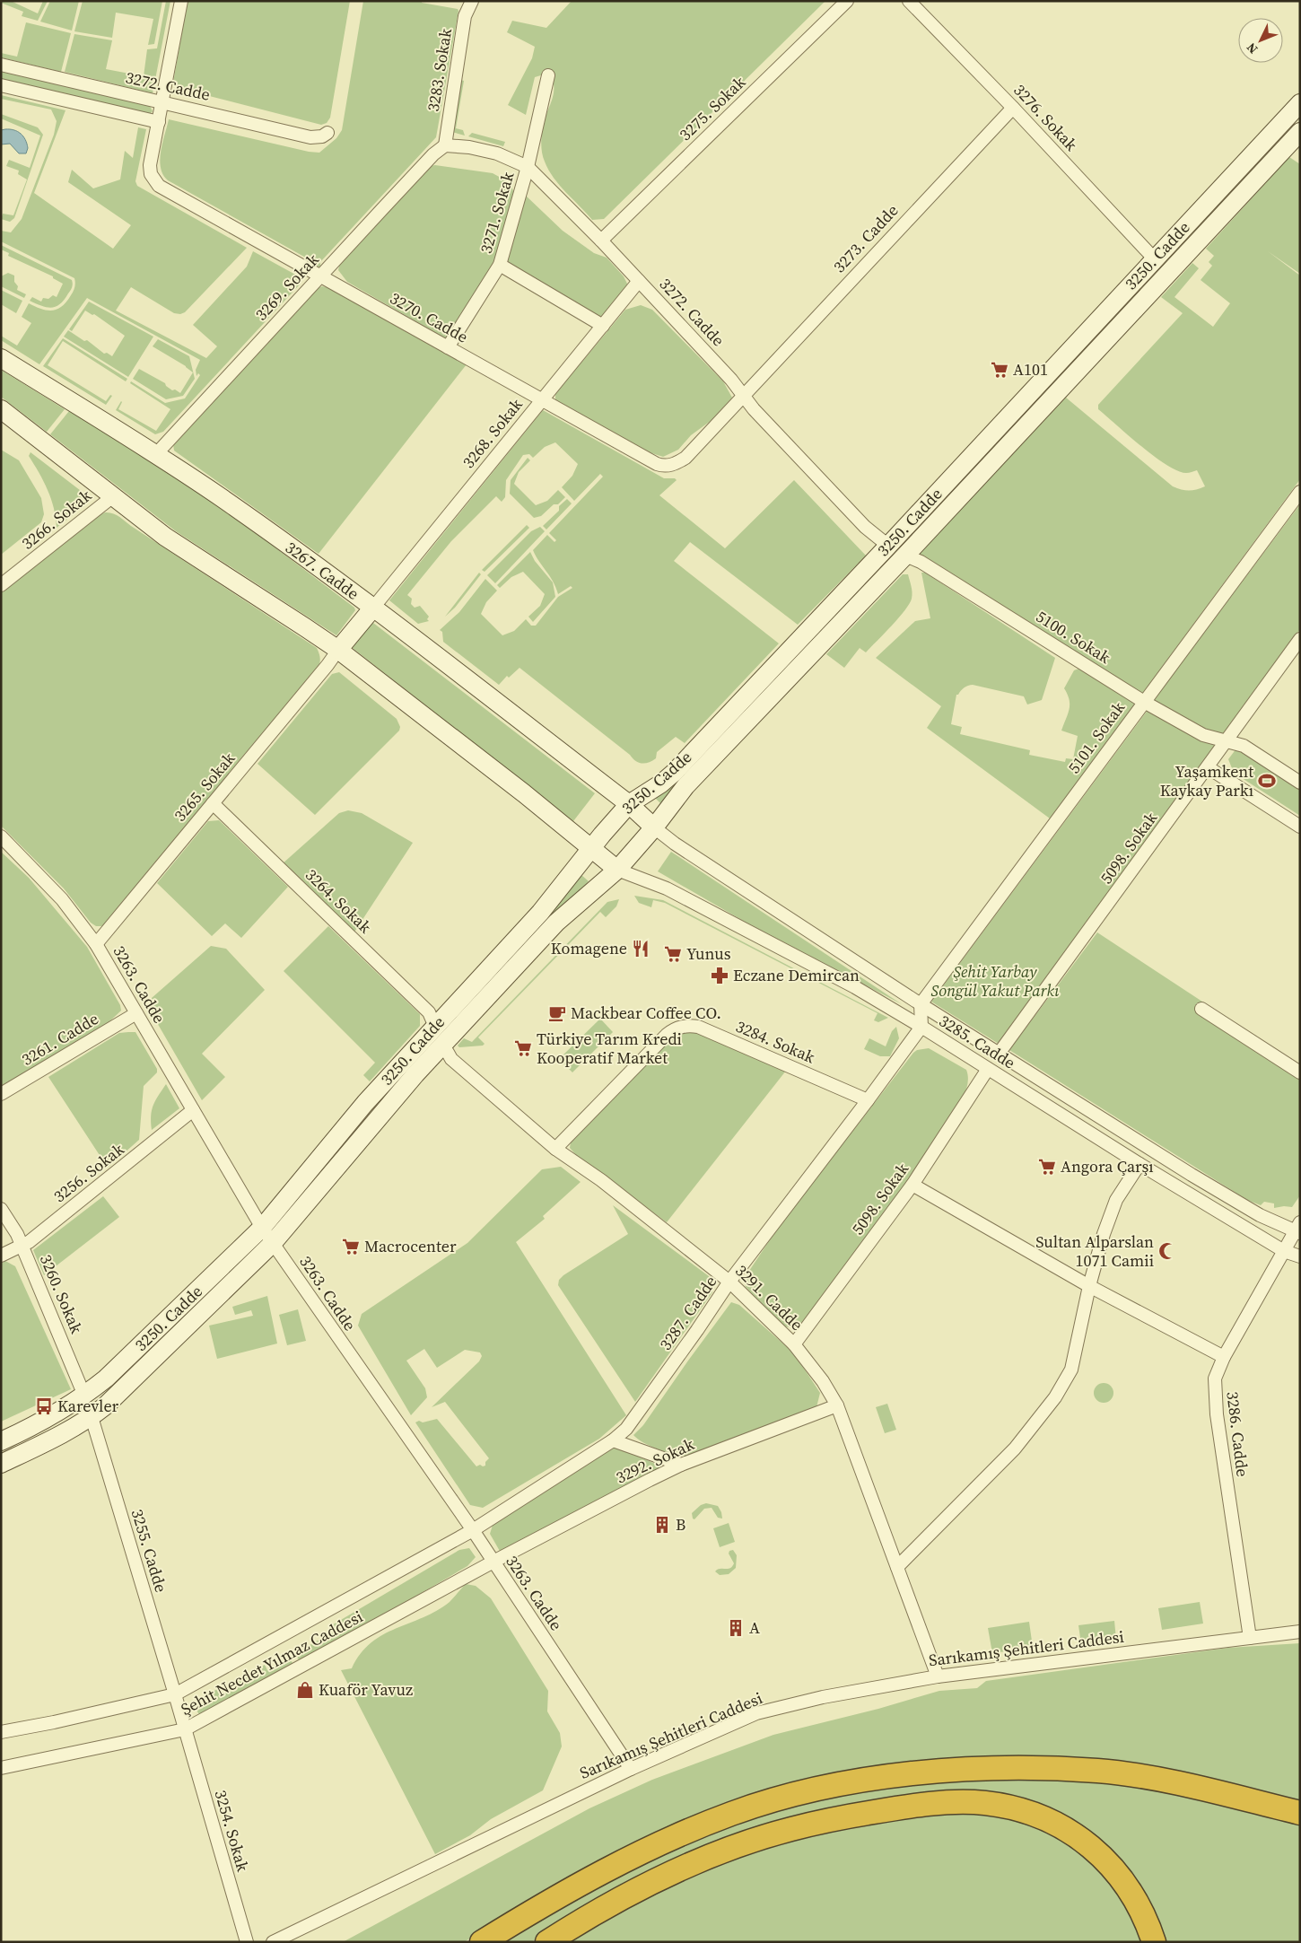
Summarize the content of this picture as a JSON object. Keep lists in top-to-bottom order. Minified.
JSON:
{"streets":{"street":["3283. Sokak","3272. Cadde","3275. Sokak","3276. Sokak","3271. Sokak","3273. Cadde","3250. Cadde","3269. Sokak","3270. Cadde","3268. Sokak","3266. Sokak","3267. Cadde","5100. Sokak","5101. Sokak","3265. Sokak","5098. Sokak","3264. Sokak","3263. Cadde","3261. Cadde","3284. Sokak","3285. Cadde","3256. Sokak","3260. Sokak","3291. Cadde","3287. Cadde","3286. Cadde","3292. Sokak","3255. Cadde","Sarıkamış Şehitleri Caddesi","Şehit Necdet Yılmaz Caddesi","3254. Sokak"]},"crossings":[["3283. Sokak","3272. Cadde"],["3283. Sokak","3269. Sokak"],["3272. Cadde","3275. Sokak"],["3272. Cadde","3271. Sokak"],["3272. Cadde","3273. Cadde"],["3272. Cadde","3250. Cadde"],["3272. Cadde","3269. Sokak"],["3272. Cadde","3270. Cadde"],["3272. Cadde","3268. Sokak"],["3276. Sokak","3273. Cadde"],["3276. Sokak","3250. Cadde"],["3271. Sokak","3270. Cadde"],["3273. Cadde","3270. Cadde"],["3250. Cadde","3267. Cadde"],["3250. Cadde","5100. Sokak"],["3250. Cadde","3264. Sokak"],["3250. Cadde","3263. Cadde"],["3250. Cadde","3285. Cadde"],["3250. Cadde","3260. Sokak"],["3250. Cadde","3291. Cadde"],["3250. Cadde","3255. Cadde"],["3269. Sokak","3270. Cadde"],["3269. Sokak","3267. Cadde"],["3270. Cadde","3268. Sokak"],["3268. Sokak","3267. Cadde"],["3267. Cadde","3285. Cadde"],["5100. Sokak","5101. Sokak"],["5100. Sokak","5098. Sokak"],["5101. Sokak","3285. Cadde"],["3265. Sokak","3264. Sokak"],["3265. Sokak","3263. Cadde"],["5098. Sokak","3285. Cadde"],["5098. Sokak","3291. Cadde"],["3263. Cadde","3261. Cadde"],["3263. Cadde","3256. Sokak"],["3263. Cadde","3287. Cadde"],["3263. Cadde","3292. Sokak"],["3263. Cadde","Sarıkamış Şehitleri Caddesi"],["3263. Cadde","Şehit Necdet Yılmaz Caddesi"],["3284. Sokak","3291. Cadde"],["3284. Sokak","3287. Cadde"],["3285. Cadde","3287. Cadde"],["3285. Cadde","3286. Cadde"],["3256. Sokak","3260. Sokak"],["3291. Cadde","3287. Cadde"],["3291. Cadde","3292. Sokak"],["3291. Cadde","Sarıkamış Şehitleri Caddesi"],["3287. Cadde","Şehit Necdet Yılmaz Caddesi"],["3286. Cadde","Sarıkamış Şehitleri Caddesi"],["3292. Sokak","Şehit Necdet Yılmaz Caddesi"],["3255. Cadde","Şehit Necdet Yılmaz Caddesi"],["3255. Cadde","3254. Sokak"],["Şehit Necdet Yılmaz Caddesi","3254. Sokak"]],"parks":["Şehit Yarbay Songül Yakut Parkı"],"places":{"supermarket":["A101","Yunus","Türkiye Tarım Kredi Kooperatif Market","Angora Çarşı","Macrocenter"],"sports":["Yaşamkent Kaykay Parkı"],"restaurant":["Komagene"],"pharmacy":["Eczane Demircan"],"cafe":["Mackbear Coffee CO."],"mosque":["Sultan Alparslan 1071 Camii"],"bus stop":["Karevler"],"building":["B","A"],"shop":["Kuaför Yavuz"]},"north":"bottom left"}
